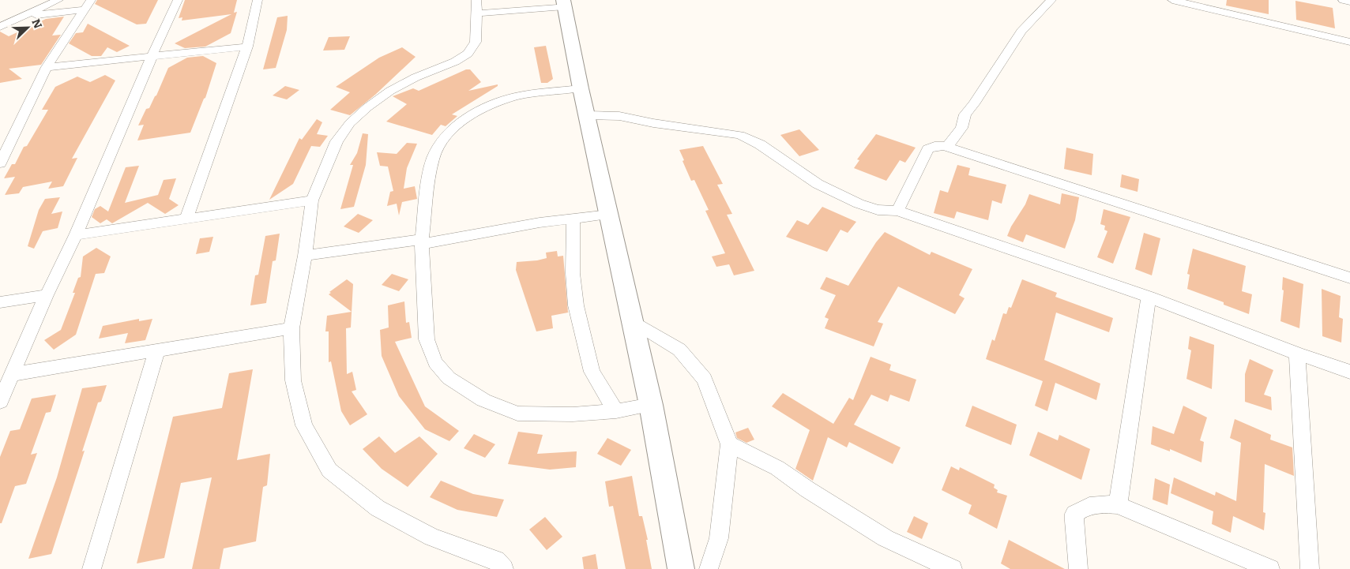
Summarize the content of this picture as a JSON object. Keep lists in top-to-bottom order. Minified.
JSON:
{"north":"top right"}
